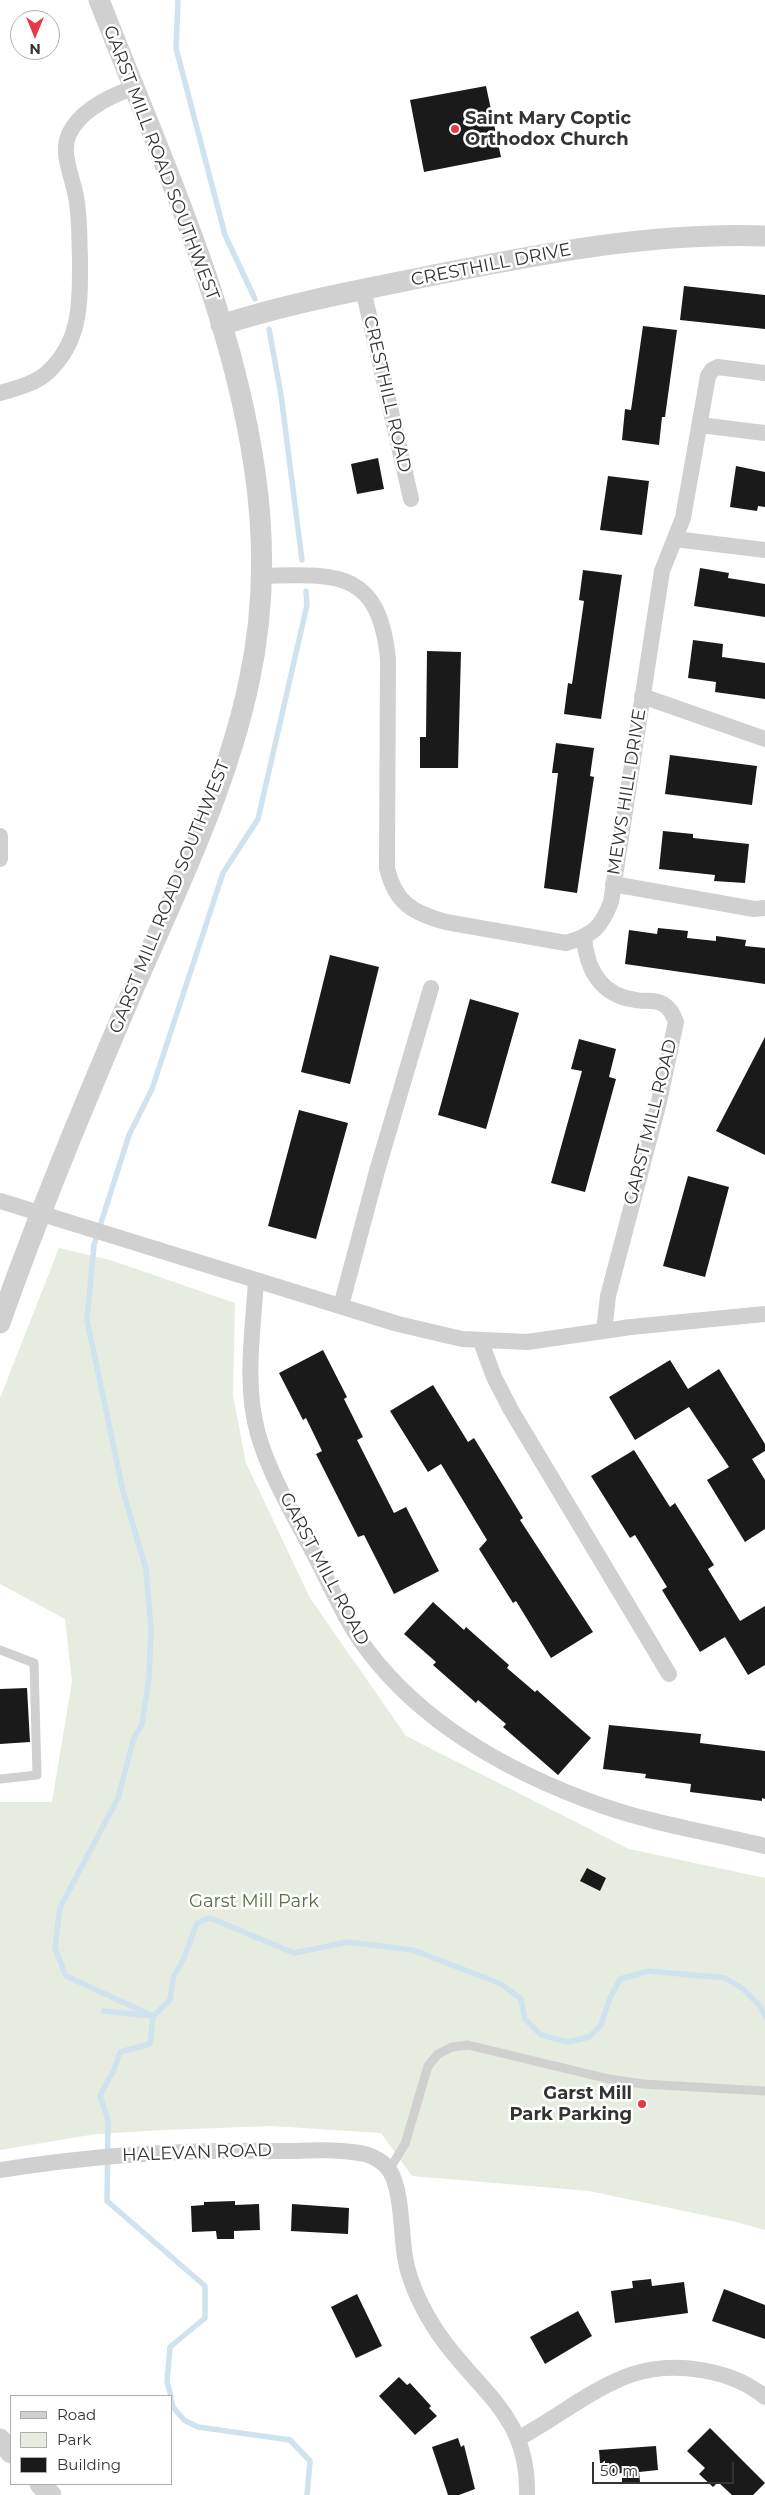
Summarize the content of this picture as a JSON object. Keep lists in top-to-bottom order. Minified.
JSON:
{"streets":{"street":["GARST MILL ROAD SOUTHWEST","CRESTHILL DRIVE","CRESTHILL ROAD","MEWS HILL DRIVE","GARST MILL ROAD","HALEVAN ROAD"]},"crossings":[["GARST MILL ROAD SOUTHWEST","CRESTHILL DRIVE"],["CRESTHILL DRIVE","CRESTHILL ROAD"]],"parks":["Garst Mill Park"],"places":["Saint Mary Coptic Orthodox Church","Garst Mill Park Parking"],"legend":["Road","Park","Building"],"scale_bar":"50 m","north":"bottom"}
